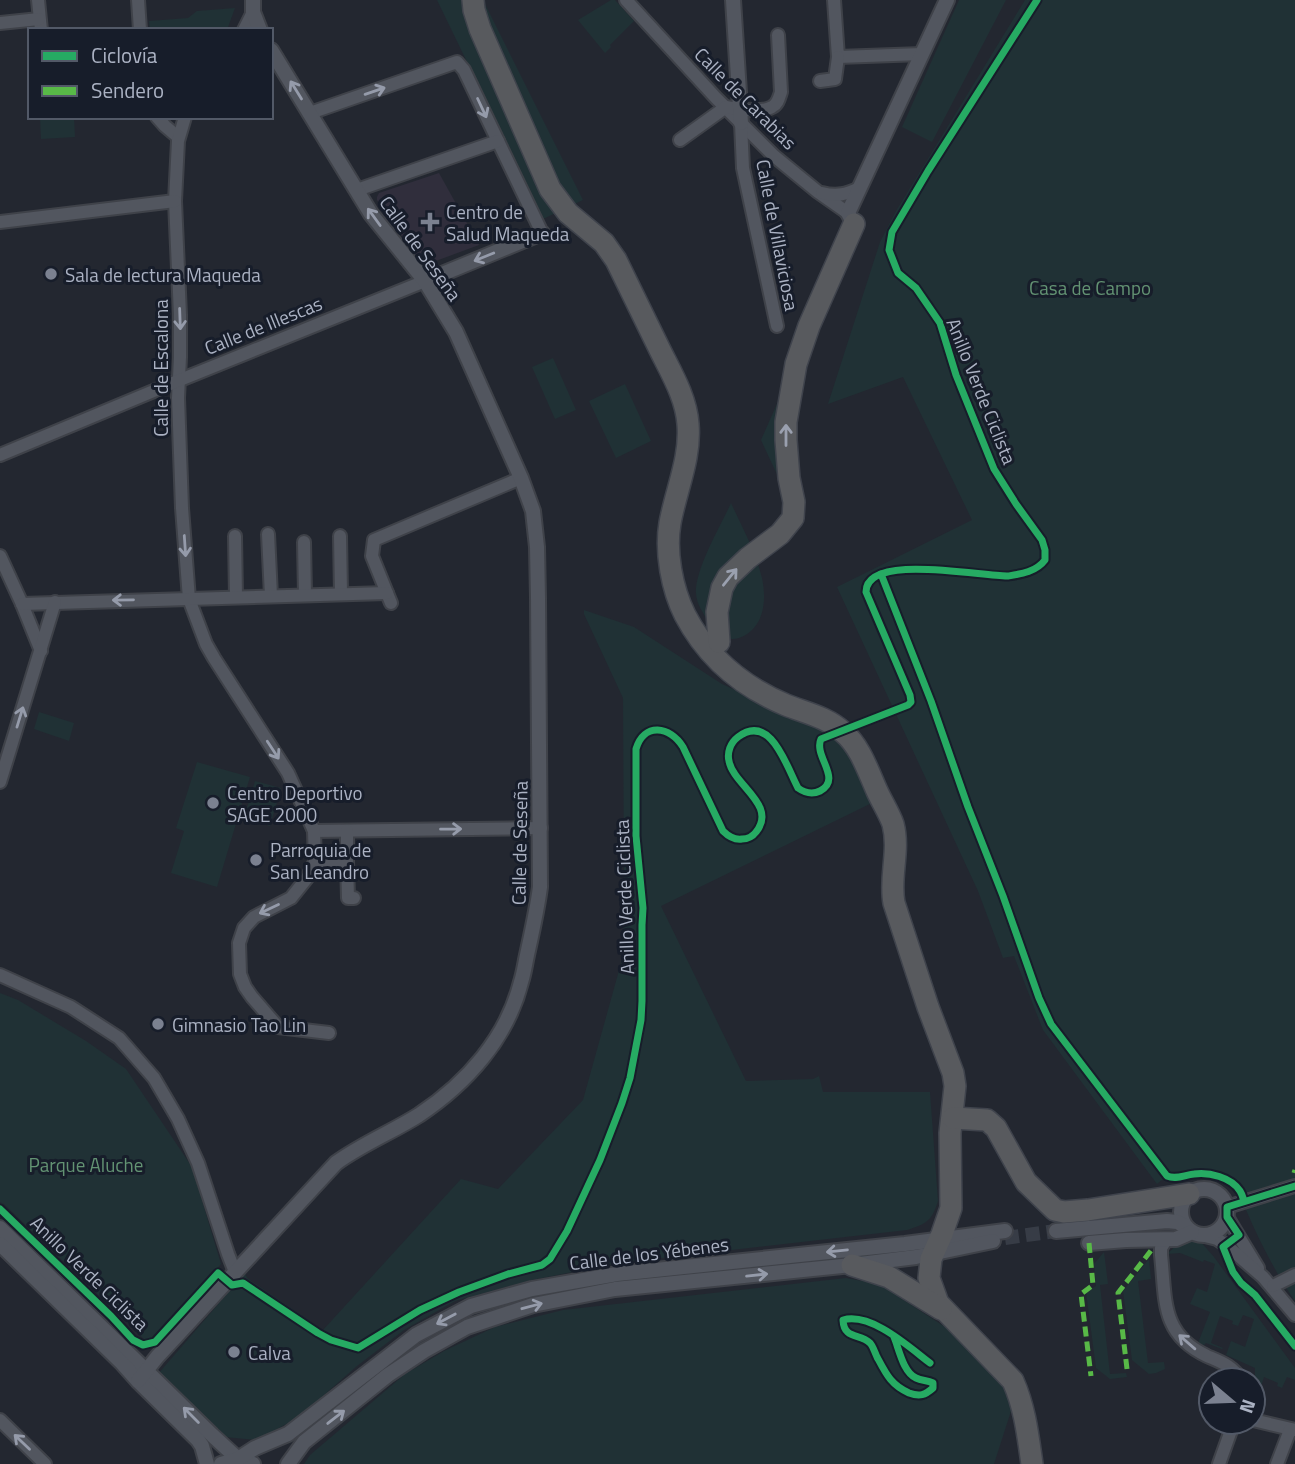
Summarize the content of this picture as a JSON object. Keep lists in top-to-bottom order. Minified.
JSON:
{"streets":{"street":["Calle de Carabias","Calle de Villaviciosa","Calle de Seseña","Calle de Illescas","Calle de Escalona","Calle de los Yébenes"],"cycle path":["Anillo Verde Ciclista"]},"crossings":[["Calle de Carabias","Calle de Villaviciosa"],["Calle de Seseña","Calle de Illescas"],["Calle de Illescas","Calle de Escalona"]],"one_way":["Calle de Escalona"],"parks":["Casa de Campo","Parque Aluche"],"places":{"health":["Centro de Salud Maqueda"],"other":["Sala de lectura Maqueda","Centro Deportivo SAGE 2000","Parroquia de San Leandro","Gimnasio Tao Lin","Calva"]},"legend":["Ciclovía","Sendero"],"north":"right"}
